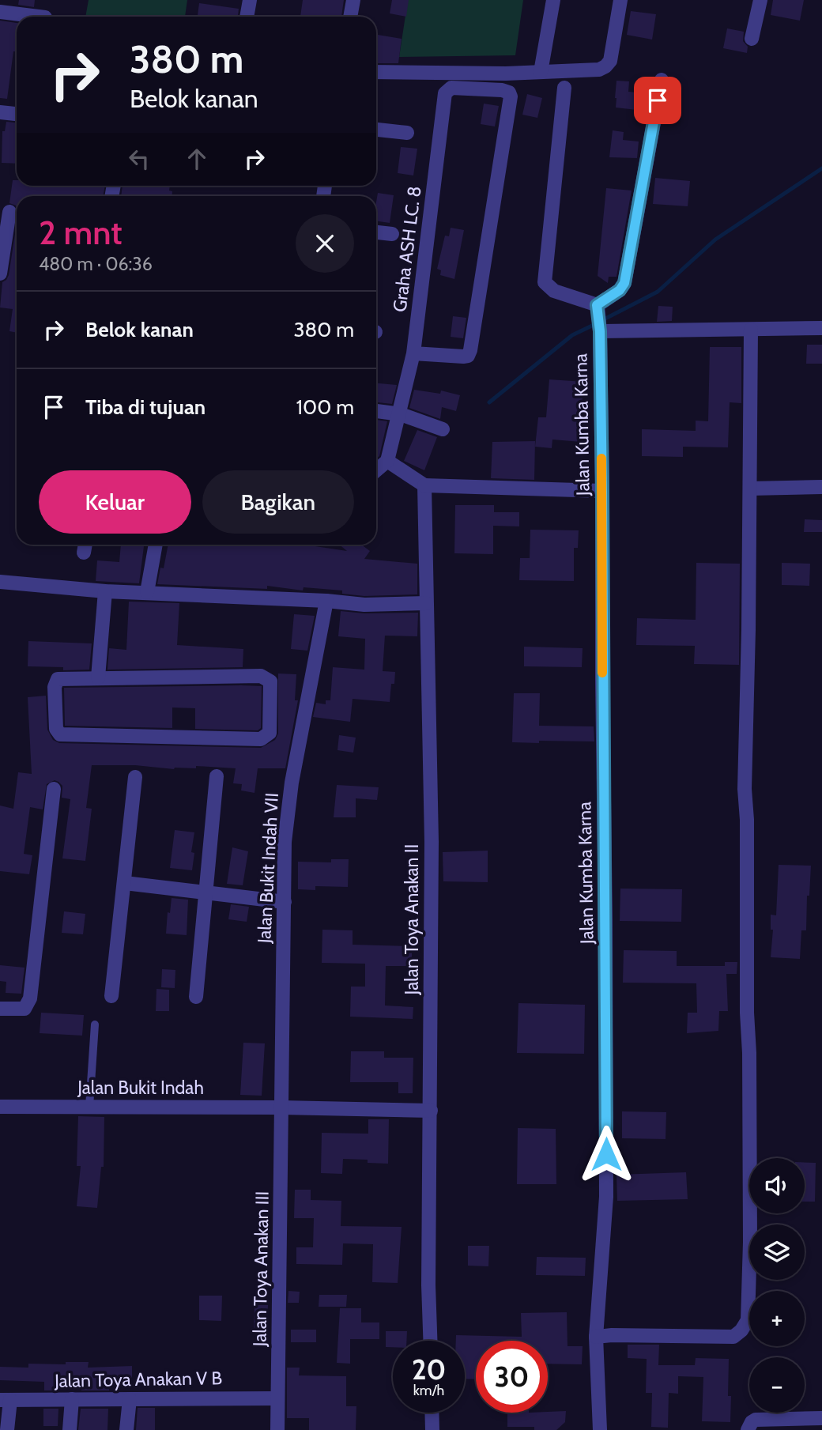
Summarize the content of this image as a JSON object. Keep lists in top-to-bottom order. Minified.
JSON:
{"streets":{"street":["Graha ASH LC. 8","Jalan Kumba Karna","Jalan Bukit Indah VII","Jalan Toya Anakan II","Jalan Bukit Indah","Jalan Toya Anakan III","Jalan Toya Anakan V B"]},"crossings":[["Jalan Bukit Indah VII","Jalan Bukit Indah"],["Jalan Bukit Indah VII","Jalan Toya Anakan III"],["Jalan Toya Anakan II","Jalan Bukit Indah"],["Jalan Bukit Indah","Jalan Toya Anakan III"],["Jalan Toya Anakan III","Jalan Toya Anakan V B"]],"page":{"turn":["380 m","Belok kanan"],"heading":["2 mnt","480 m · 06:36"],"list":[{"name":"Belok kanan","value":"380 m"},{"name":"Tiba di tujuan","value":"100 m"}],"buttons":["Keluar","Bagikan"],"map_buttons":["+","−"],"speed":"20 km/h","limit":"30"}}
